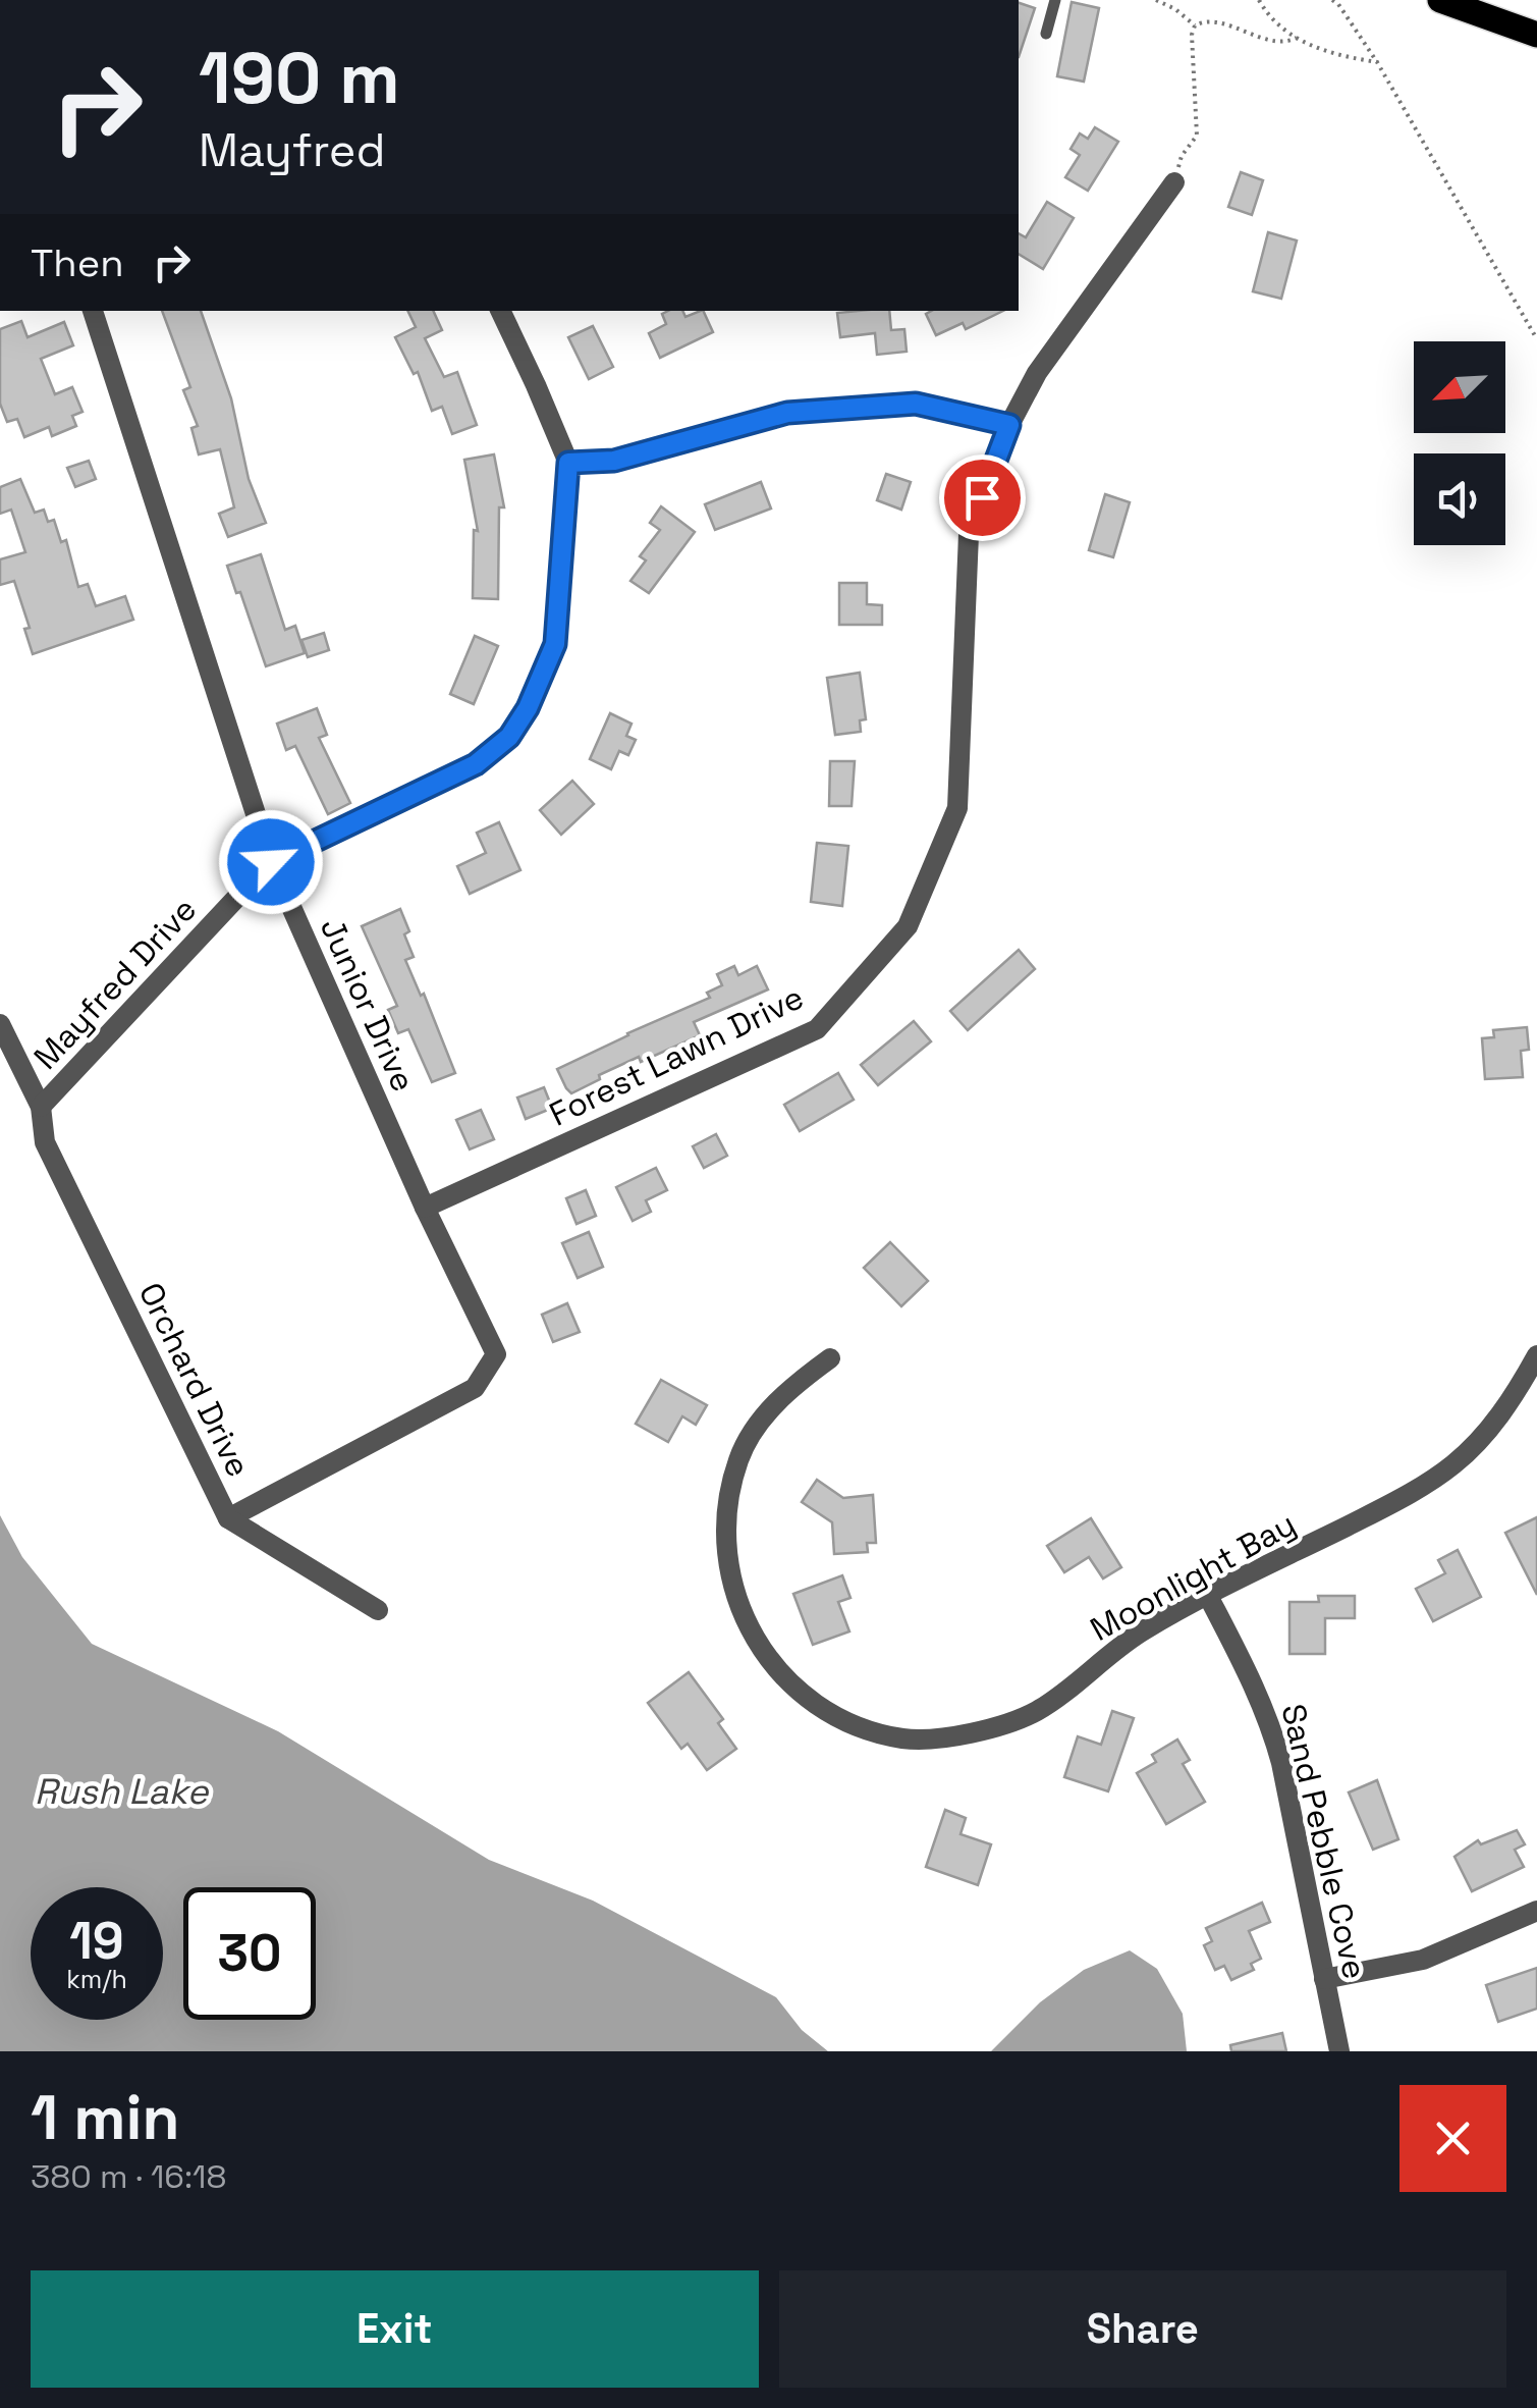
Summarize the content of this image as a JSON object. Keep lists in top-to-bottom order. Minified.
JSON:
{"streets":{"street":["Mayfred Drive","Junior Drive","Forest Lawn Drive","Orchard Drive","Moonlight Bay","Sand Pebble Cove"]},"crossings":[["Mayfred Drive","Junior Drive"],["Mayfred Drive","Orchard Drive"],["Junior Drive","Forest Lawn Drive"],["Junior Drive","Orchard Drive"],["Moonlight Bay","Sand Pebble Cove"]],"water":["Rush Lake"],"north":"bottom left","page":{"turn":["190 m","Mayfred"],"then":"Then","speed":"19 km/h","limit":"30","heading":["1 min","380 m · 16:18"],"buttons":["Exit","Share"]}}
